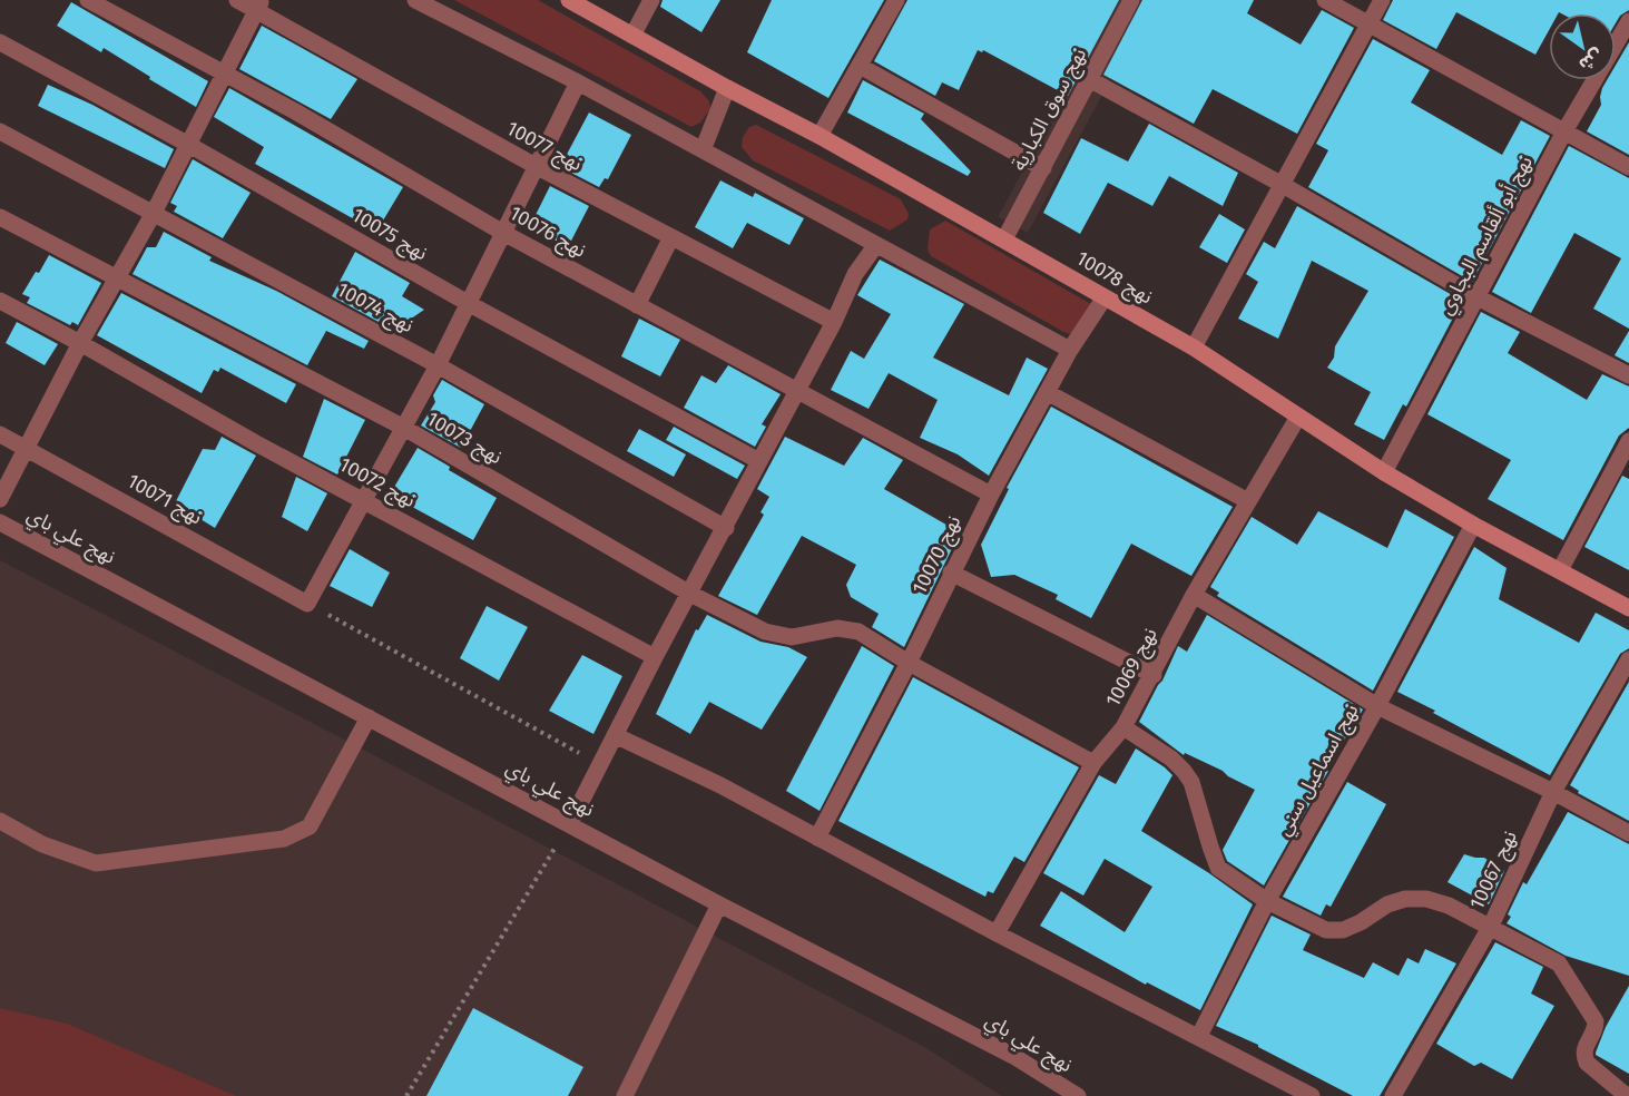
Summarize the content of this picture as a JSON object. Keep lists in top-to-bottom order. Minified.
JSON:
{"streets":{"street":["نهج سوق الكبارية","نهج 10077","نهج 10076","نهج 10075","نهج أبو ألقاسم البجاوي","نهج 10078","نهج 10074","نهج 10073","نهج 10072","نهج 10071","نهج علي باي","نهج 10070","نهج 10069","نهج اسماعيل سني","نهج 10067"]},"crossings":[["نهج سوق الكبارية","نهج 10078"],["نهج 10076","نهج 10070"],["نهج أبو ألقاسم البجاوي","نهج 10078"],["نهج 10078","نهج 10070"],["نهج 10078","نهج 10069"],["نهج 10078","نهج اسماعيل سني"],["نهج 10073","نهج 10070"],["نهج 10073","نهج 10069"]],"north":"bottom right"}
